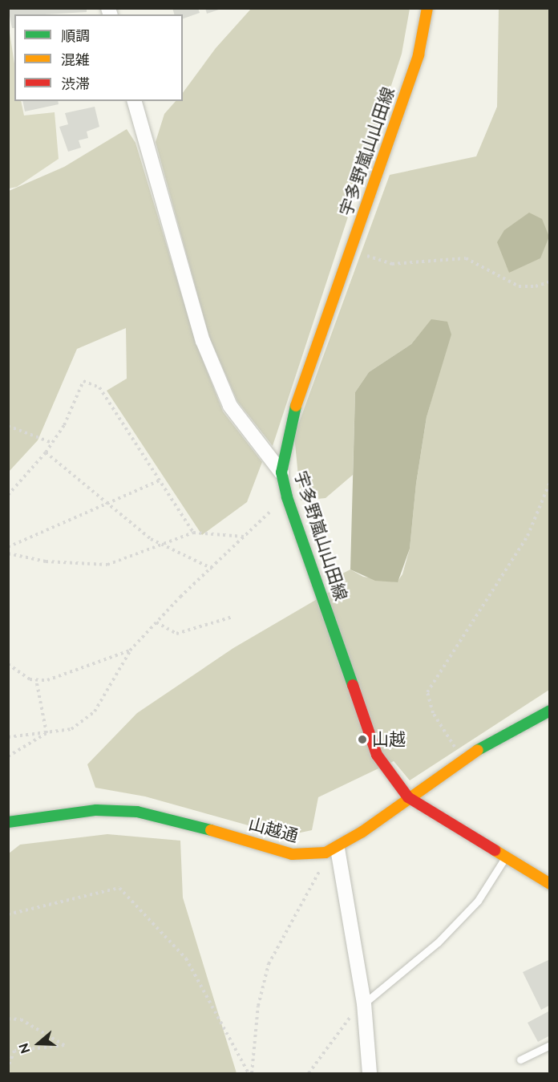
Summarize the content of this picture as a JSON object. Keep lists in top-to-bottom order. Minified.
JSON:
{"streets":{"main road":["宇多野嵐山山田線","山越通"]},"places":["山越"],"legend":["順調","混雑","渋滞"],"north":"left"}
